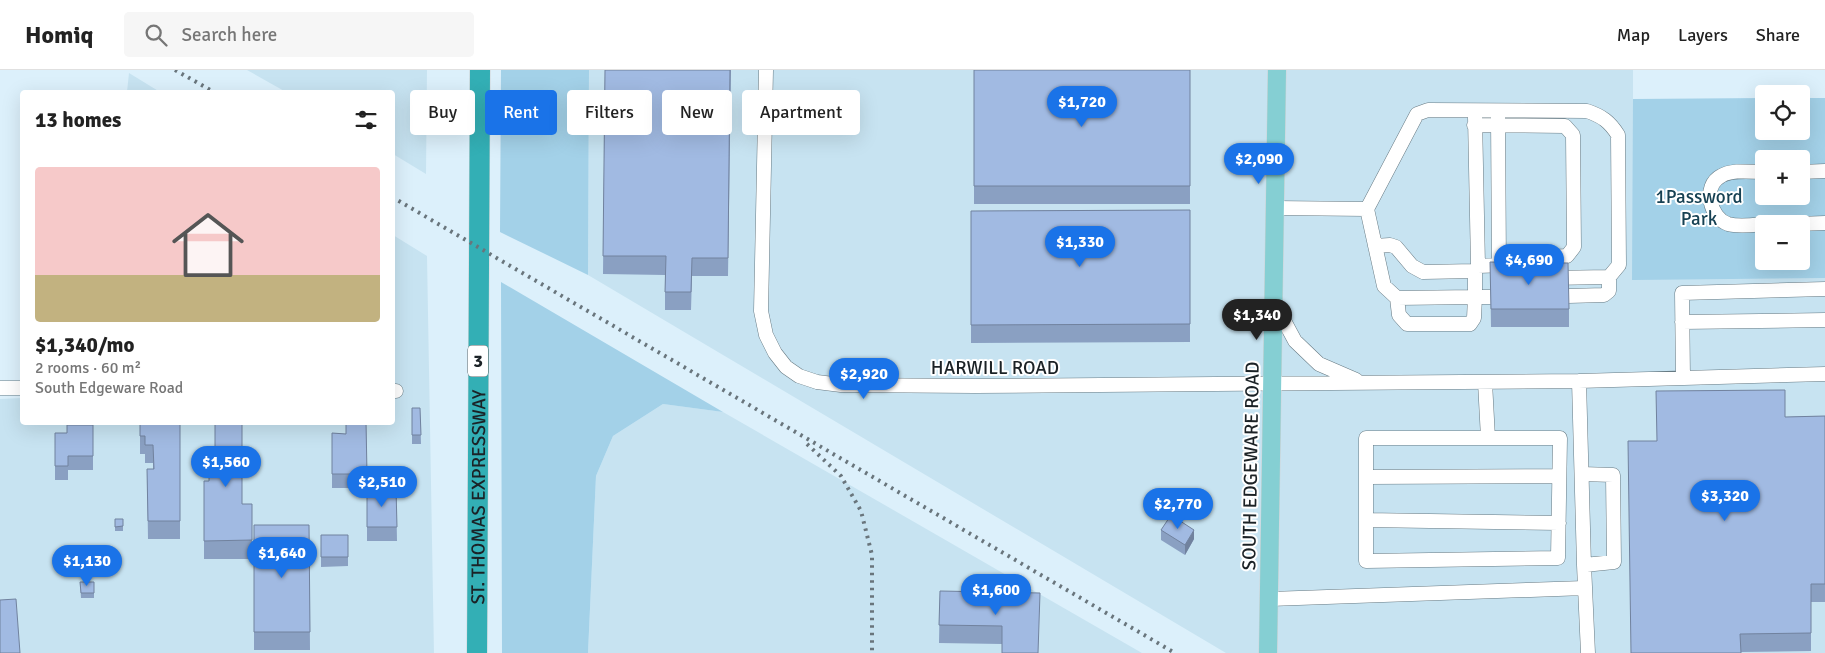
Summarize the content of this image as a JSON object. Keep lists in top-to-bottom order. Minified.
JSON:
{"streets":{"highway":["3","ST. THOMAS EXPRESSWAY"],"main road":["SOUTH EDGEWARE ROAD"],"street":["HARWILL ROAD"]},"crossings":[["HARWILL ROAD","SOUTH EDGEWARE ROAD"]],"parks":["1Password Park"],"page":{"header":"Homiq","search":"Search here","nav":["Map","Layers","Share"],"map_buttons":["+","−"],"price":["$1,720","$2,090","$1,330","$4,690","$1,340","$2,920","$1,560","$2,510","$3,320","$2,770","$1,640","$1,130","$1,600"],"chip":["Buy","Rent","Filters","New","Apartment"],"heading":"13 homes","list":[{"name":"$1,340/mo","note":"2 rooms · 60 m² · South Edgeware Road"}]}}
